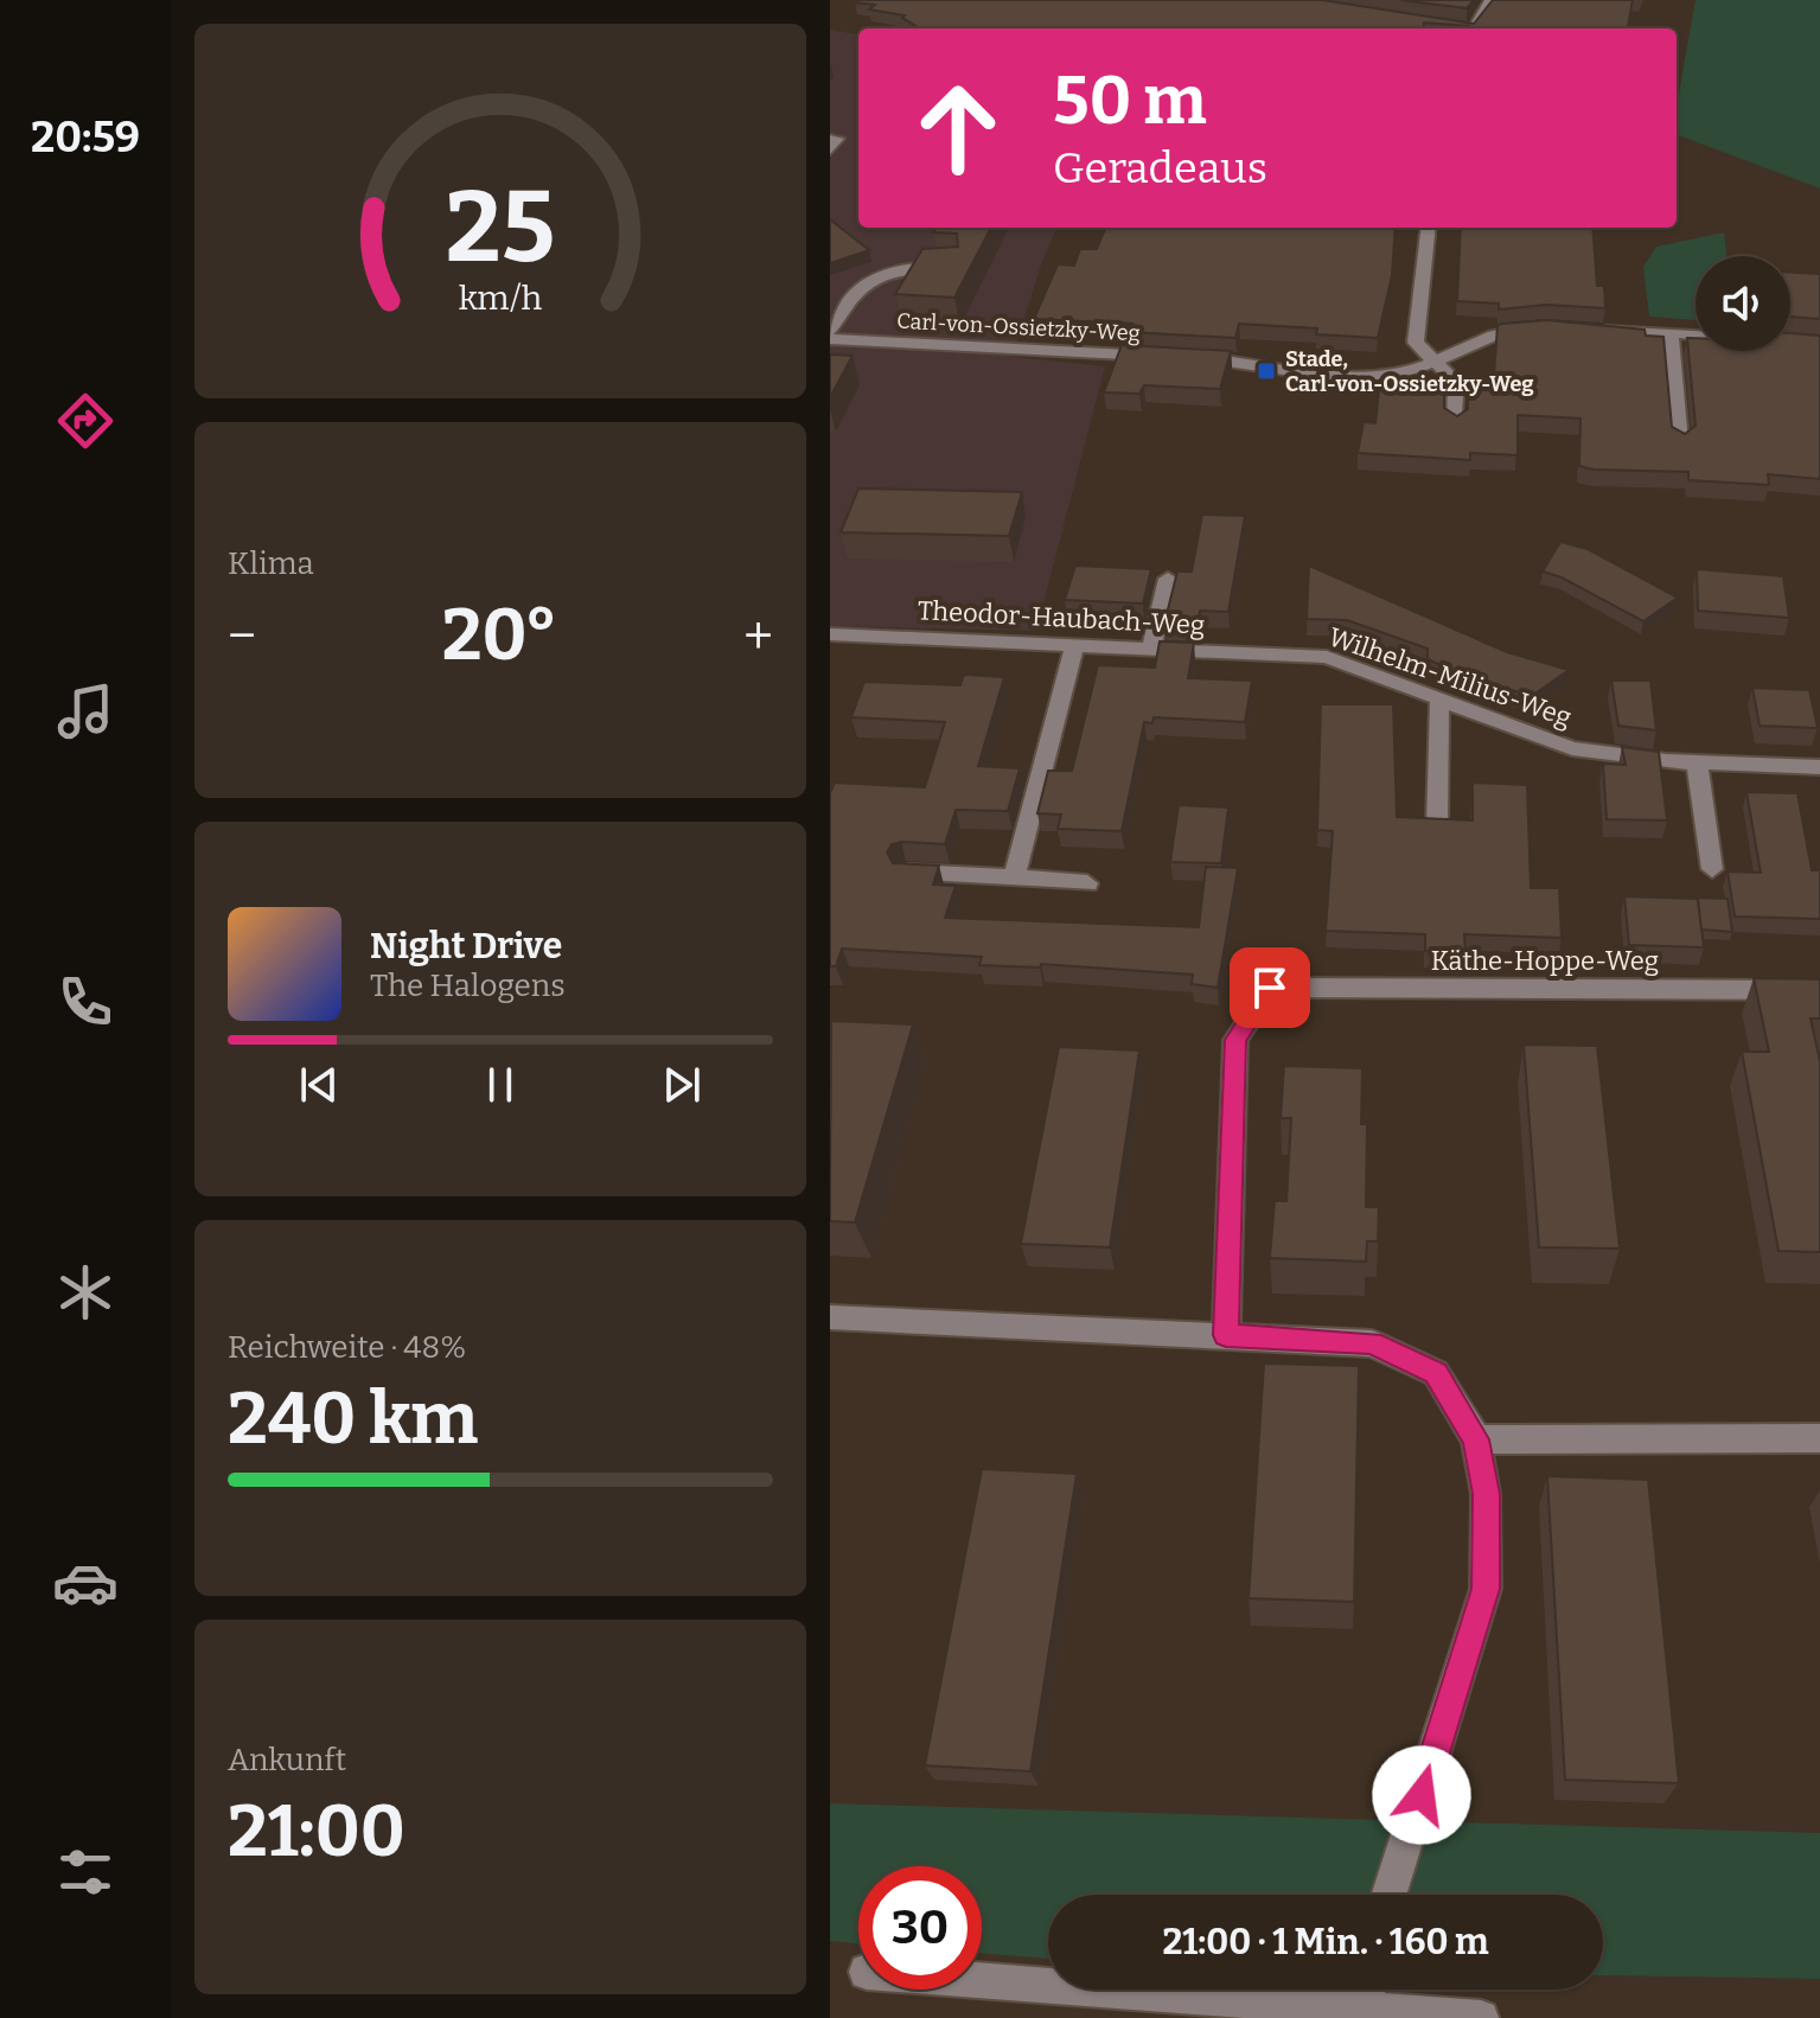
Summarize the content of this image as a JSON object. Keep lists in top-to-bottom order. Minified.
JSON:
{"streets":{"street":["Carl-von-Ossietzky-Weg","Theodor-Haubach-Weg","Wilhelm-Milius-Weg","Käthe-Hoppe-Weg"]},"crossings":[["Theodor-Haubach-Weg","Wilhelm-Milius-Weg"]],"places":{"transit":["Stade, Carl-von-Ossietzky-Weg"]},"page":{"tabs":"20:59","turn":["50 m","Geradeaus"],"tile":["Klima",["Reichweite · 48%","240 km"],["Ankunft","21:00"]],"heat":["−","20°","+"],"song":["Night Drive","The Halogens"],"limit":"30","trip":"21:00 · 1 Min. · 160 m","gauge":["25","km/h"]}}
